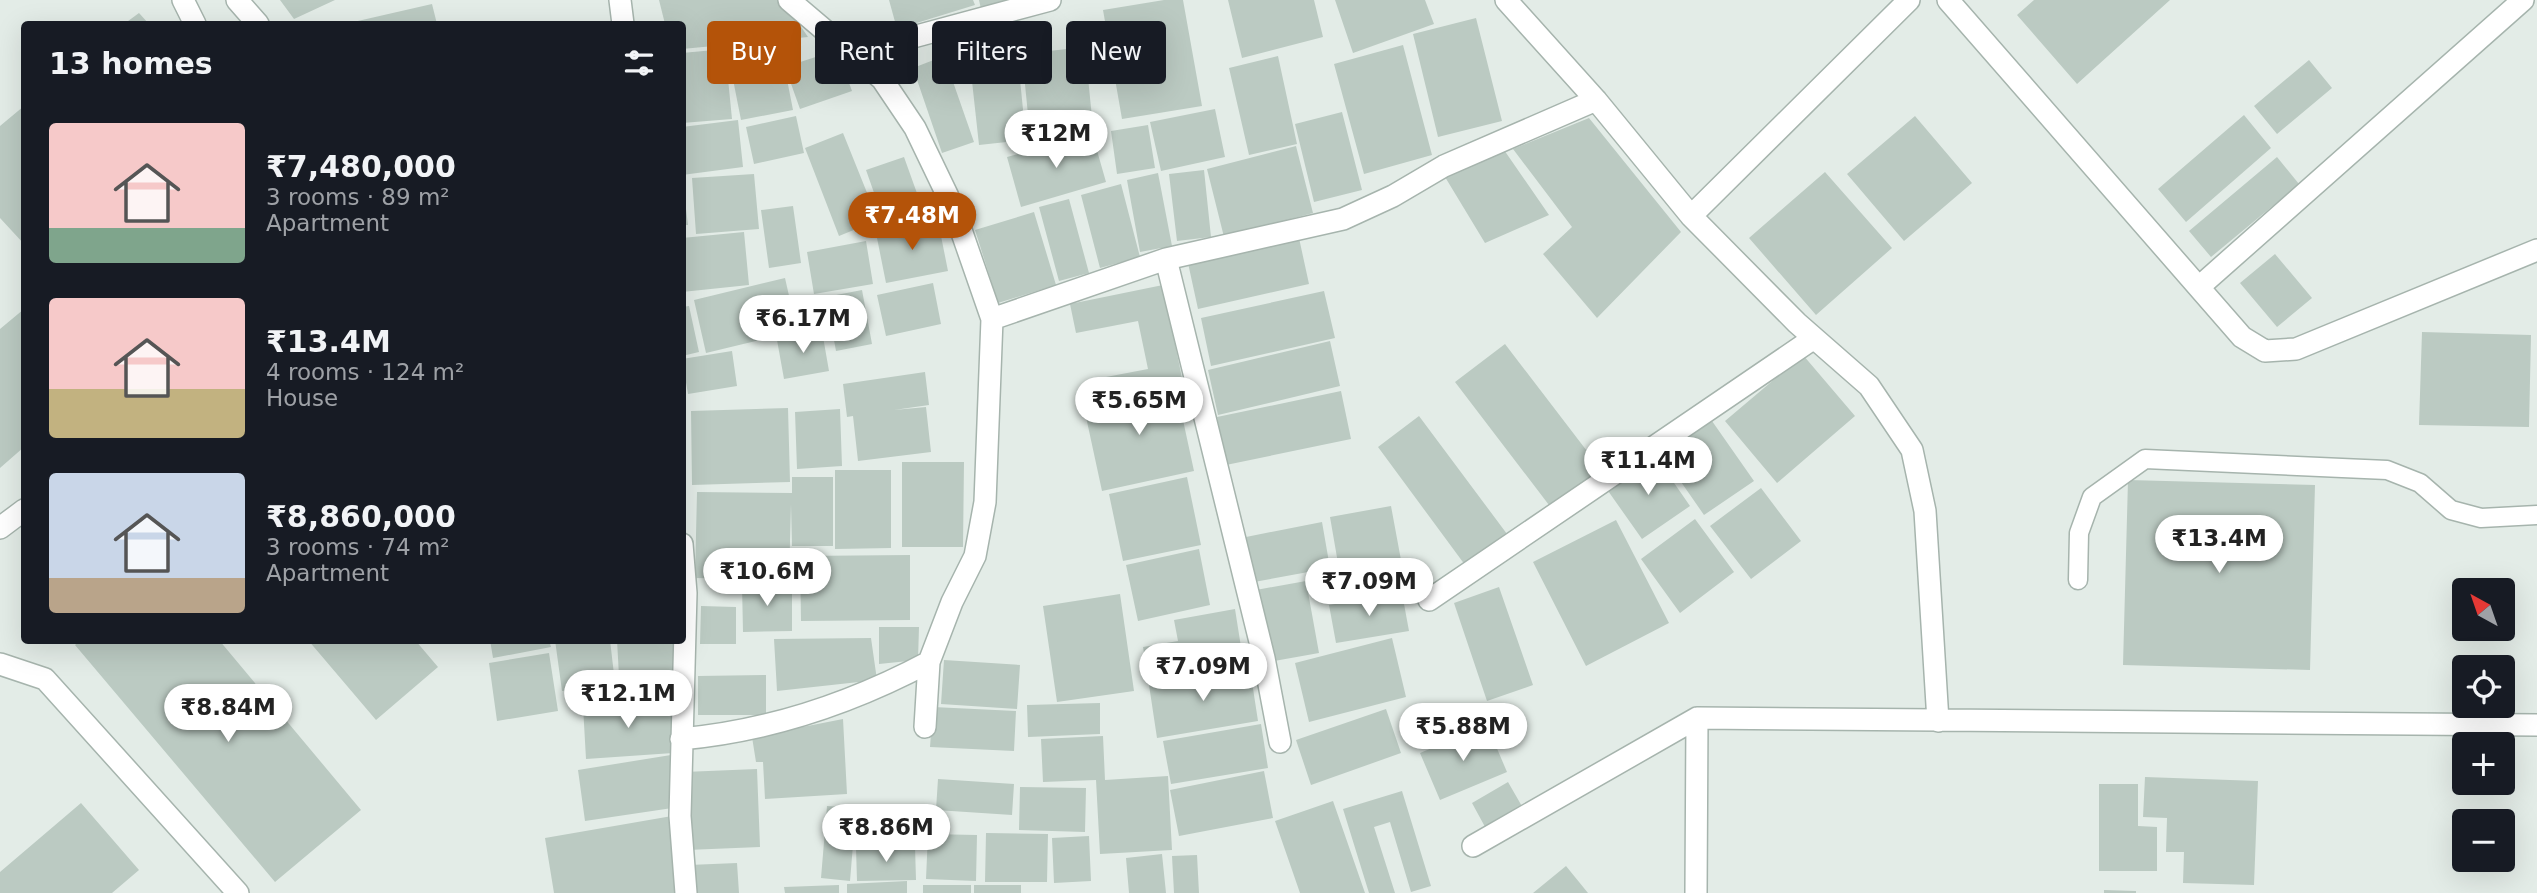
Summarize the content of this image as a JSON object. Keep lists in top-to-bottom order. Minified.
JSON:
{"north":"top left","page":{"chip":["Buy","Rent","Filters","New"],"heading":"13 homes","list":[{"name":"₹7,480,000","note":"3 rooms · 89 m² · Apartment"},{"name":"₹13.4M","note":"4 rooms · 124 m² · House"},{"name":"₹8,860,000","note":"3 rooms · 74 m² · Apartment"}],"price":["₹12M","₹7.48M","₹6.17M","₹5.65M","₹11.4M","₹13.4M","₹10.6M","₹7.09M","₹7.09M","₹12.1M","₹8.84M","₹5.88M","₹8.86M"],"map_buttons":["+","−"]}}
